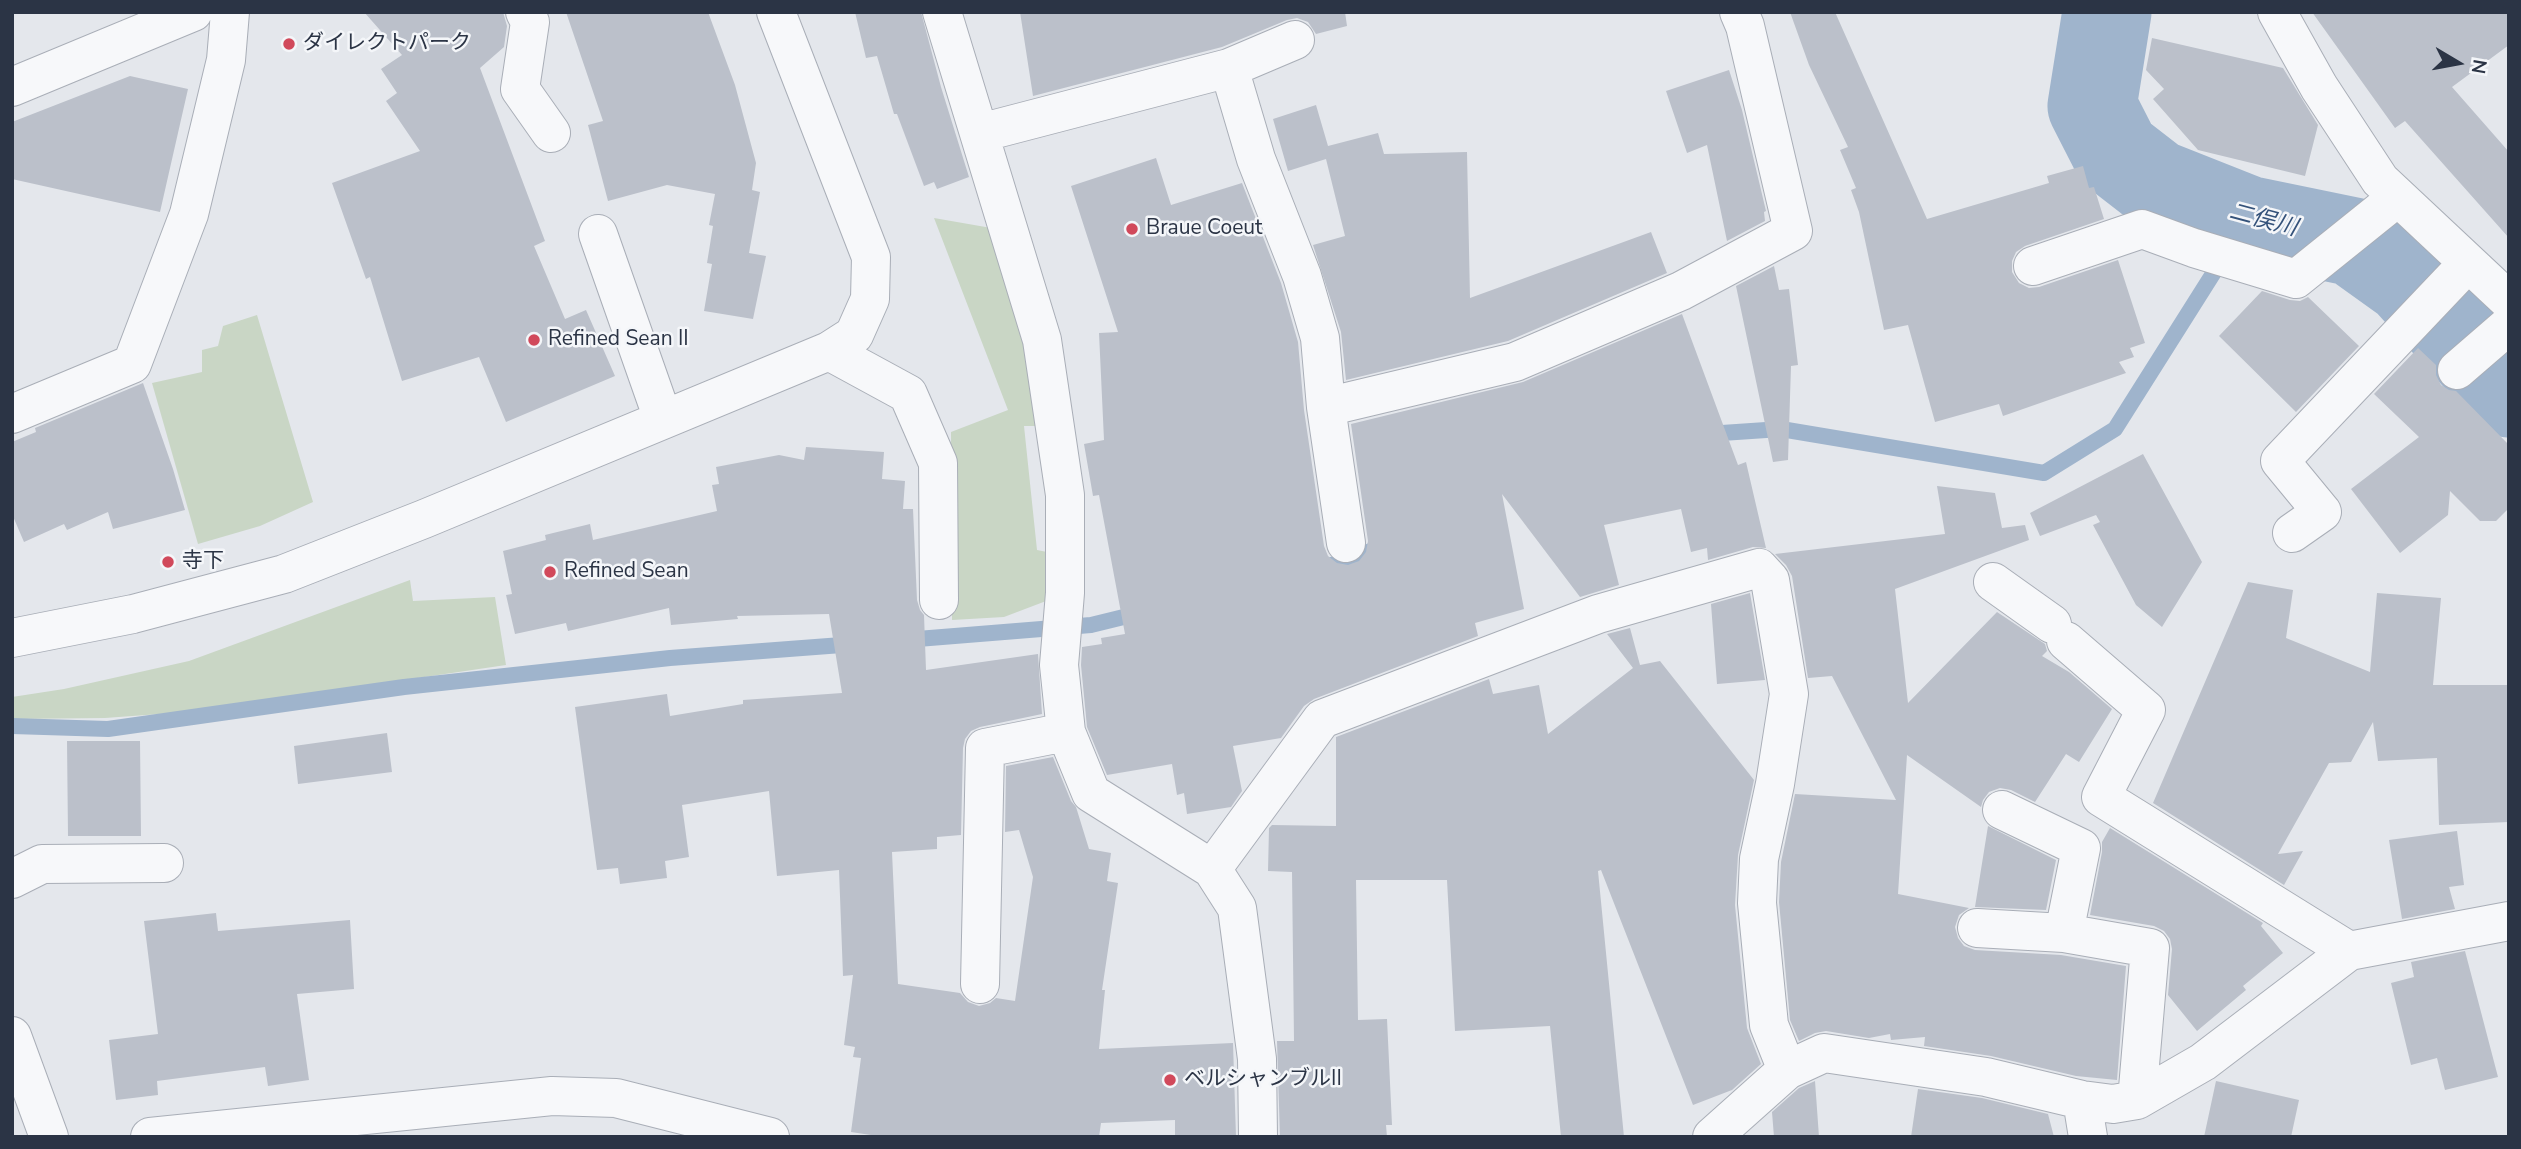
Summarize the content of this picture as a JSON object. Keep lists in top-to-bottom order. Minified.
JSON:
{"water":["二俣川"],"places":["ダイレクトパーク","Braue Coeut","Refined Sean II","寺下","Refined Sean","ベルシャンブルII"],"north":"right"}
